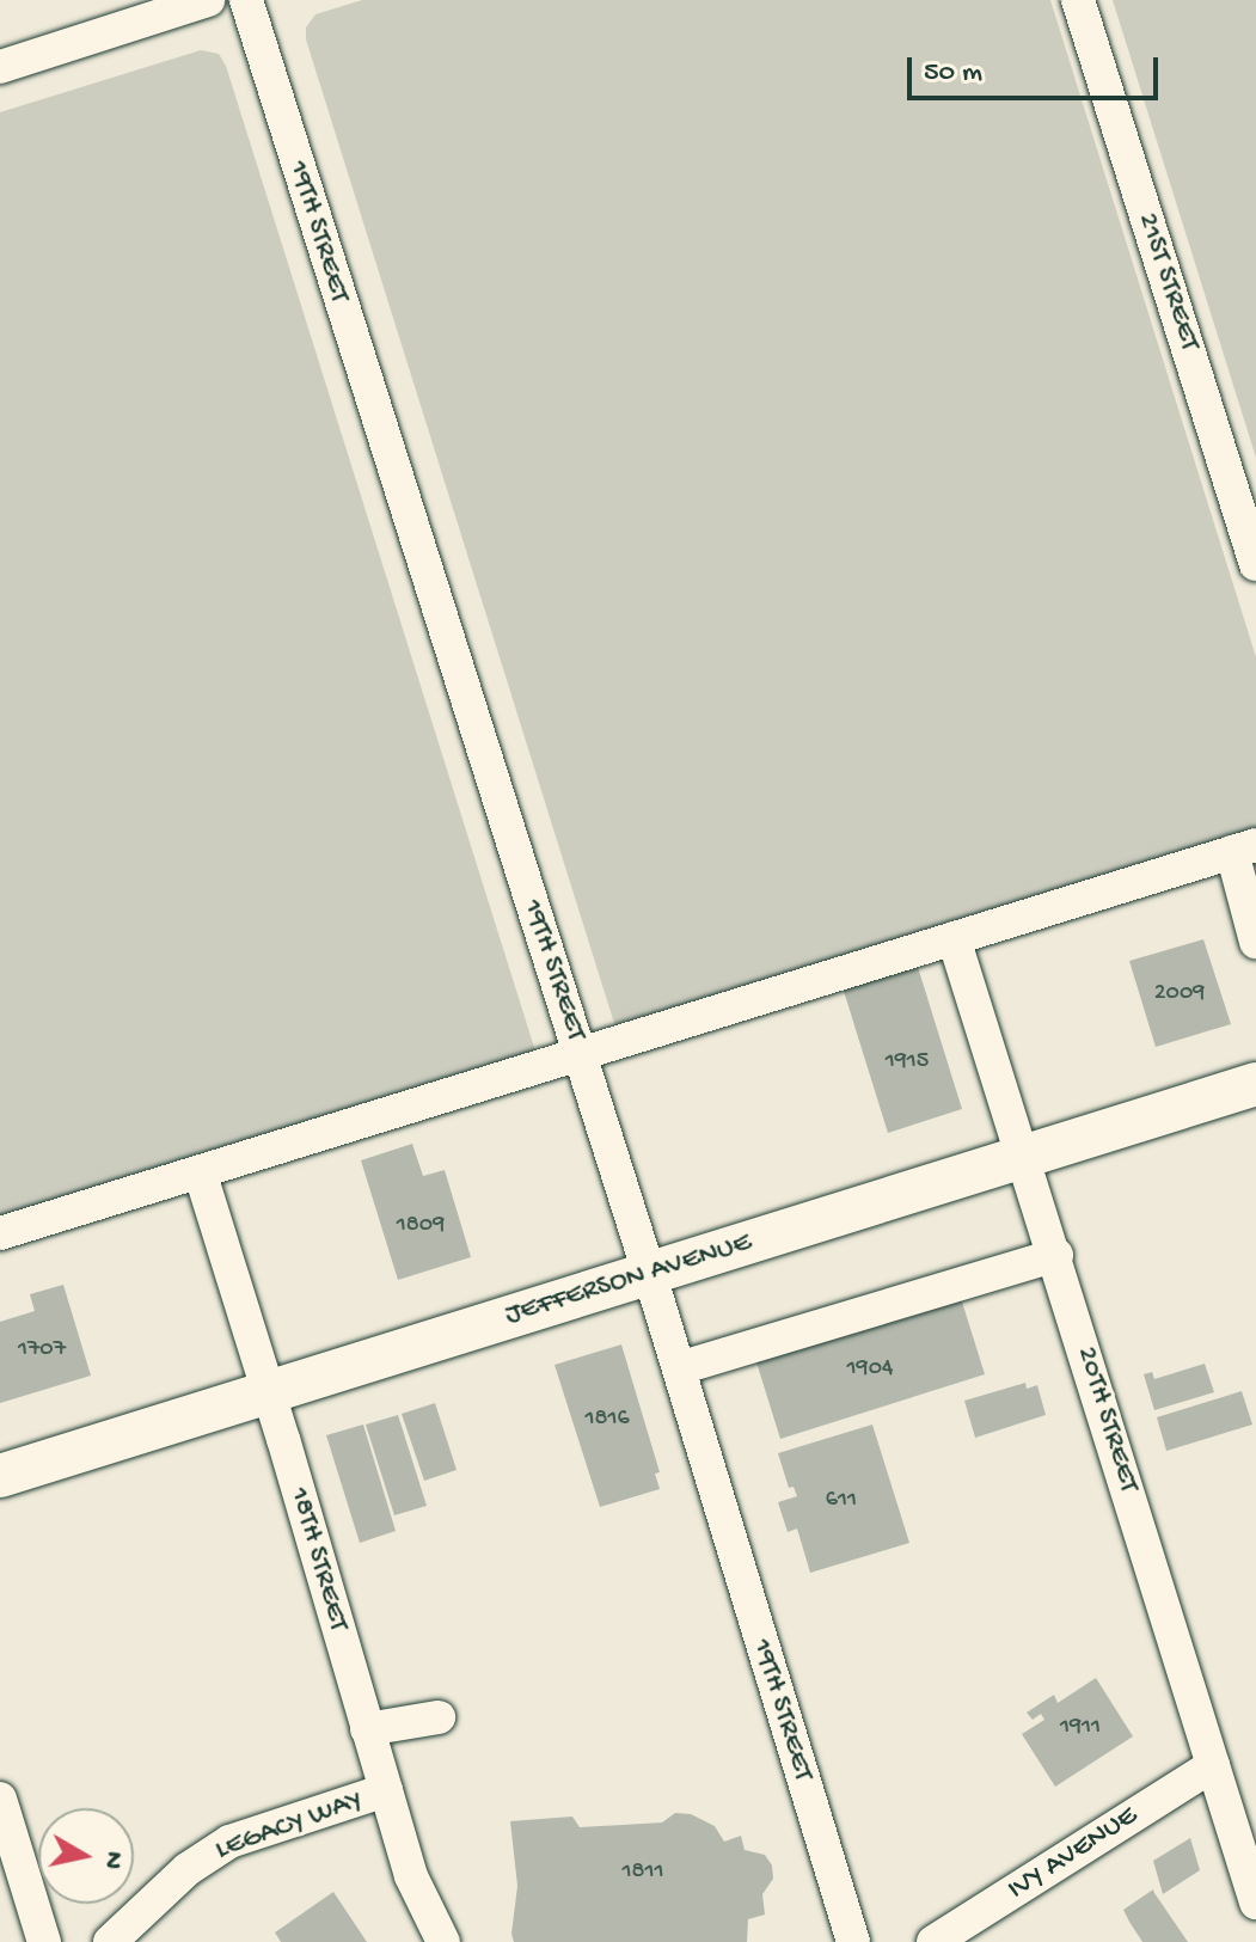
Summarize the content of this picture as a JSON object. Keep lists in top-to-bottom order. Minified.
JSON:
{"streets":{"main road":["JEFFERSON AVENUE"],"street":["19TH STREET","21ST STREET","20TH STREET","18TH STREET","LEGACY WAY","IVY AVENUE"]},"crossings":[["19TH STREET","JEFFERSON AVENUE"],["JEFFERSON AVENUE","20TH STREET"],["JEFFERSON AVENUE","18TH STREET"],["20TH STREET","IVY AVENUE"],["18TH STREET","LEGACY WAY"]],"house_numbers":["2009","1915","1809","1707","1904","1816","611","1911","1811"],"scale_bar":"50 m","north":"right"}
